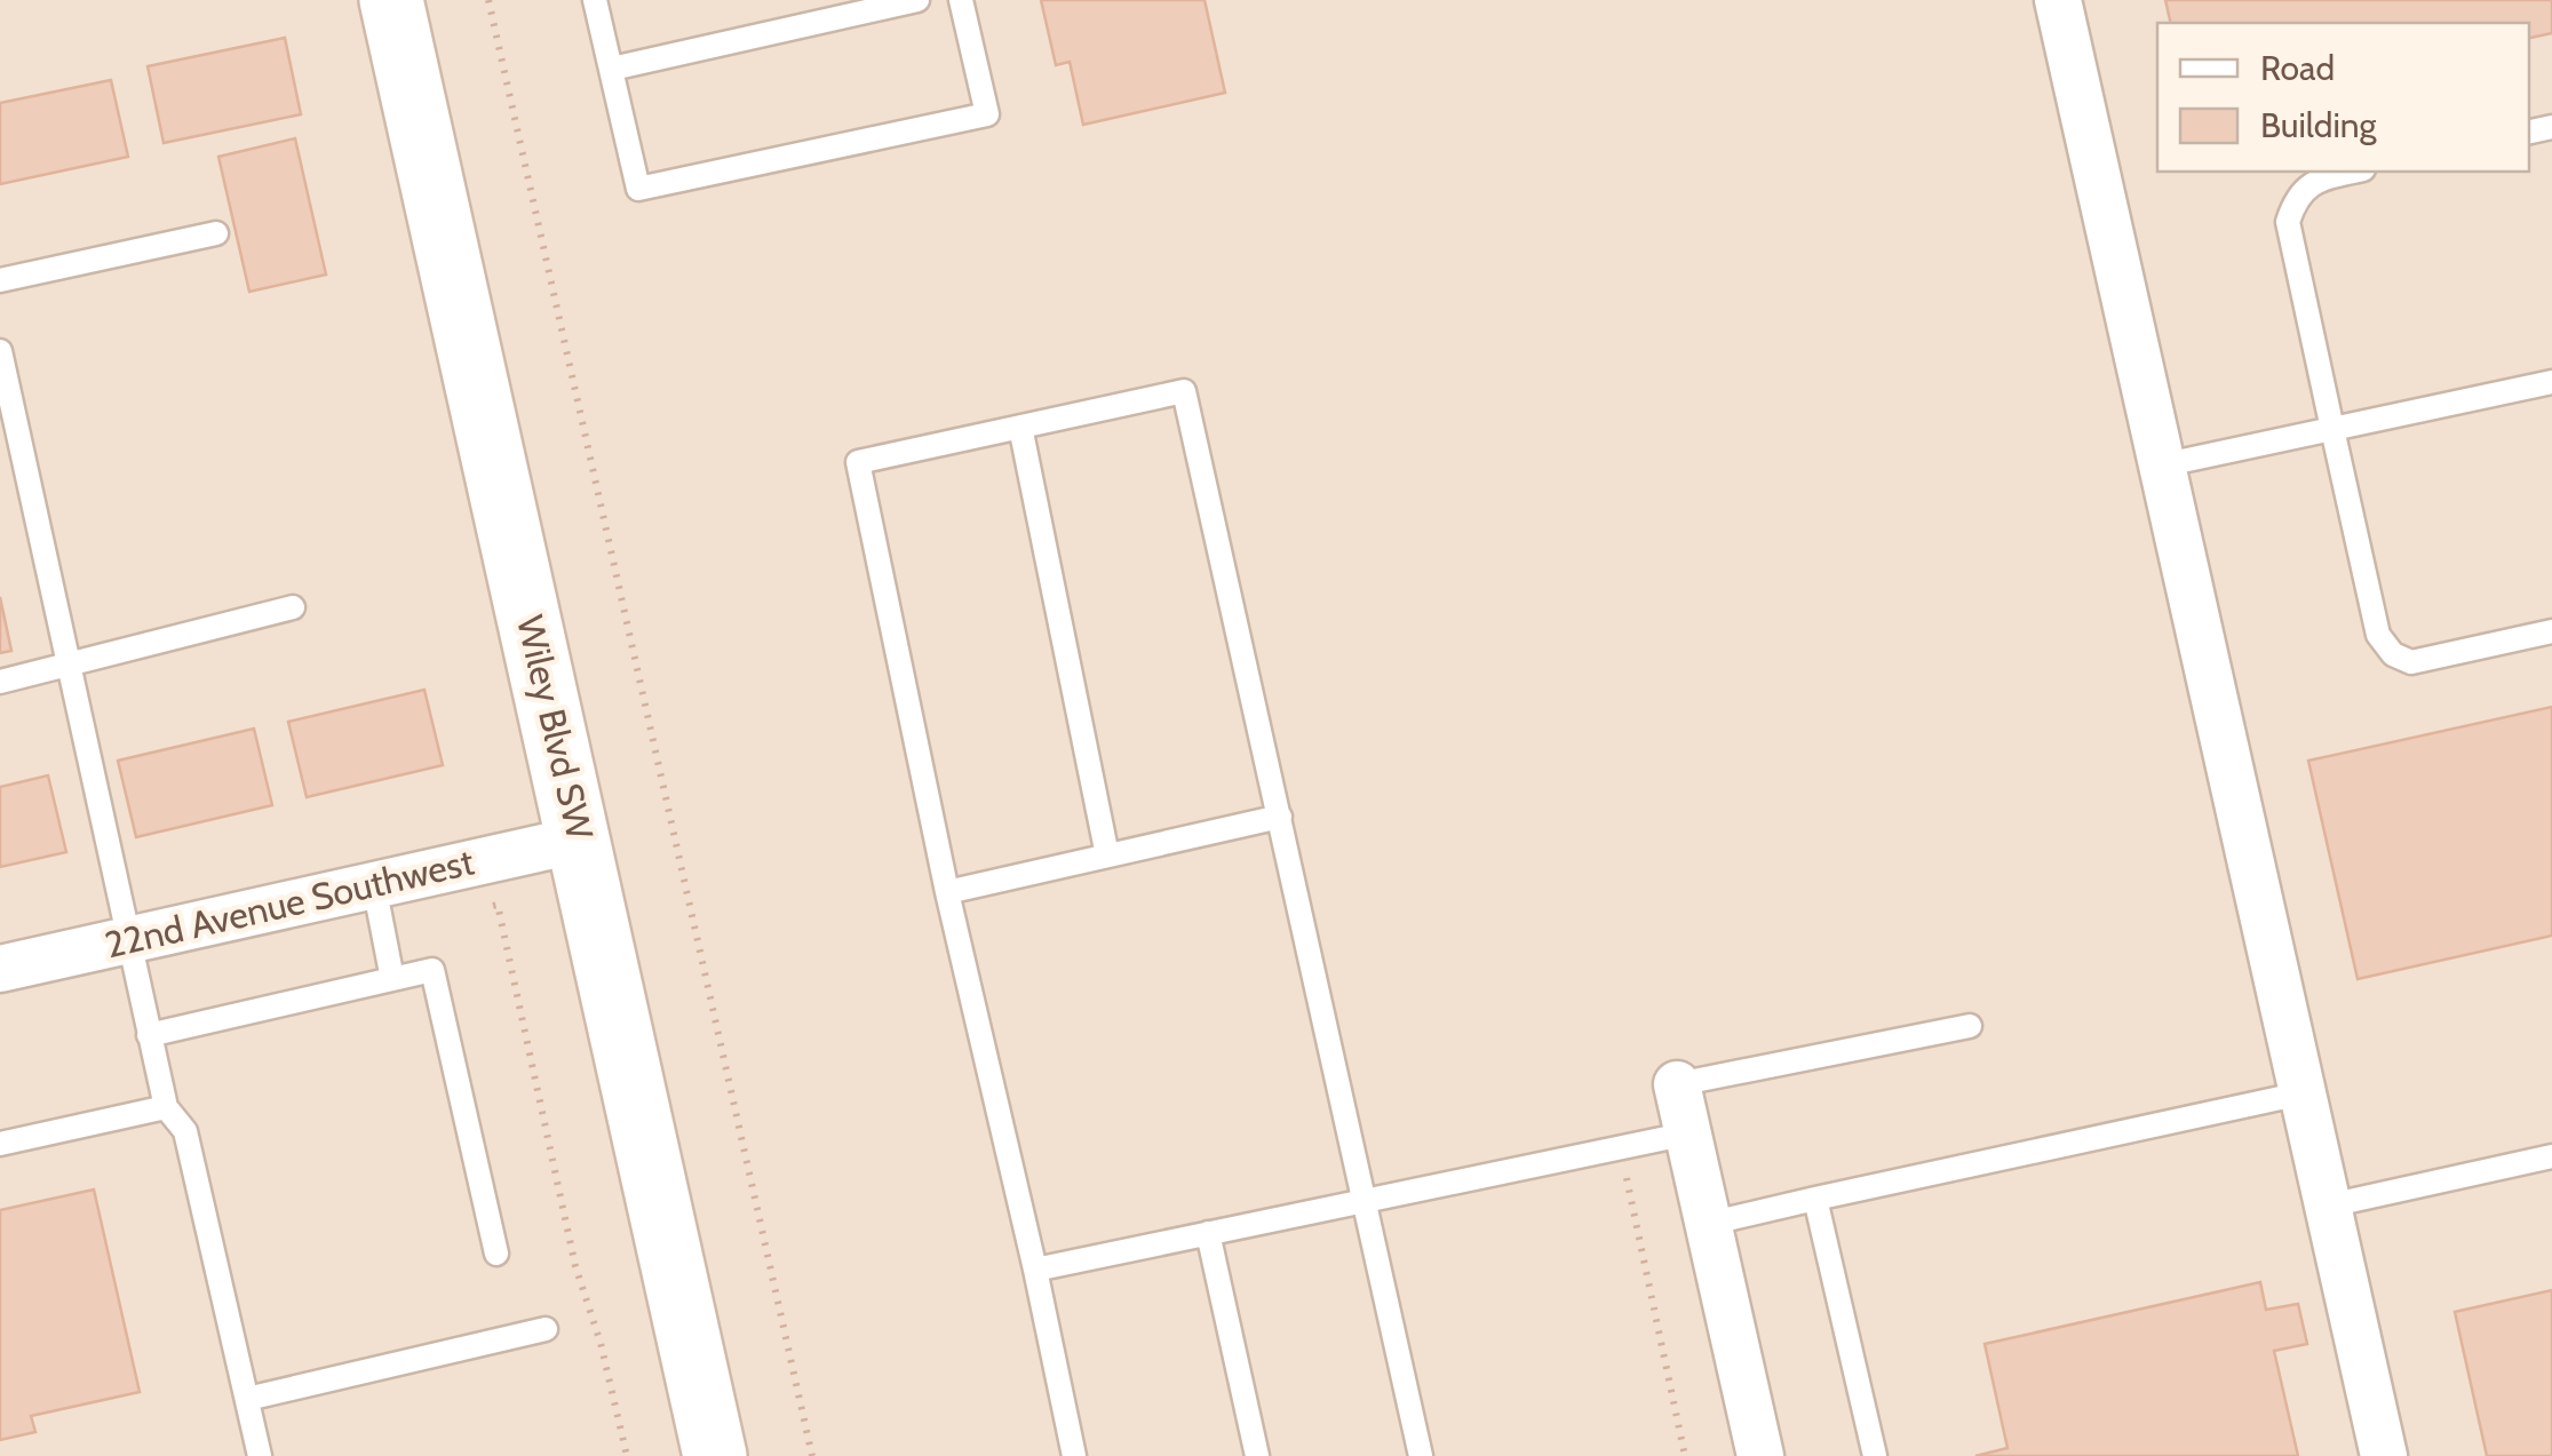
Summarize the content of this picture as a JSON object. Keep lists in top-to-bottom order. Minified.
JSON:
{"streets":{"street":["Wiley Blvd SW","22nd Avenue Southwest"]},"crossings":[["Wiley Blvd SW","22nd Avenue Southwest"]],"legend":["Road","Building"]}
